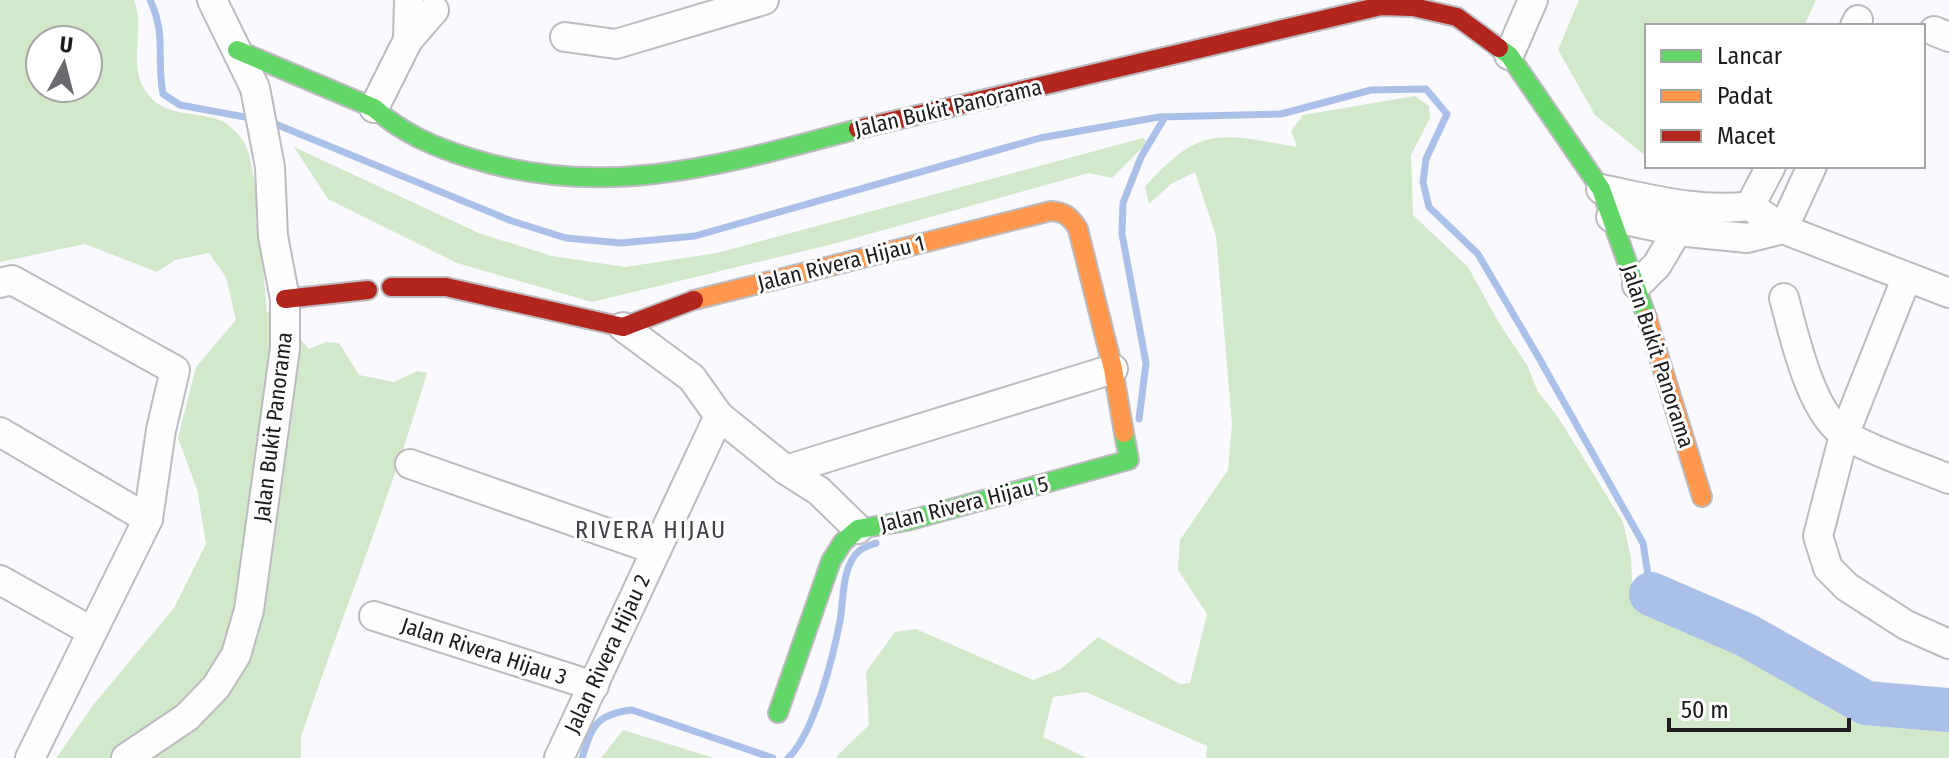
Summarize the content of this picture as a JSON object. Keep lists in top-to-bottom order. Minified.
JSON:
{"streets":{"street":["Jalan Bukit Panorama","Jalan Rivera Hijau 1","Jalan Rivera Hijau 5","Jalan Rivera Hijau 3","Jalan Rivera Hijau 2"]},"crossings":[["Jalan Rivera Hijau 1","Jalan Rivera Hijau 5"],["Jalan Rivera Hijau 3","Jalan Rivera Hijau 2"]],"districts":["RIVERA HIJAU"],"legend":["Lancar","Padat","Macet"],"scale_bar":"50 m","north":"top"}
